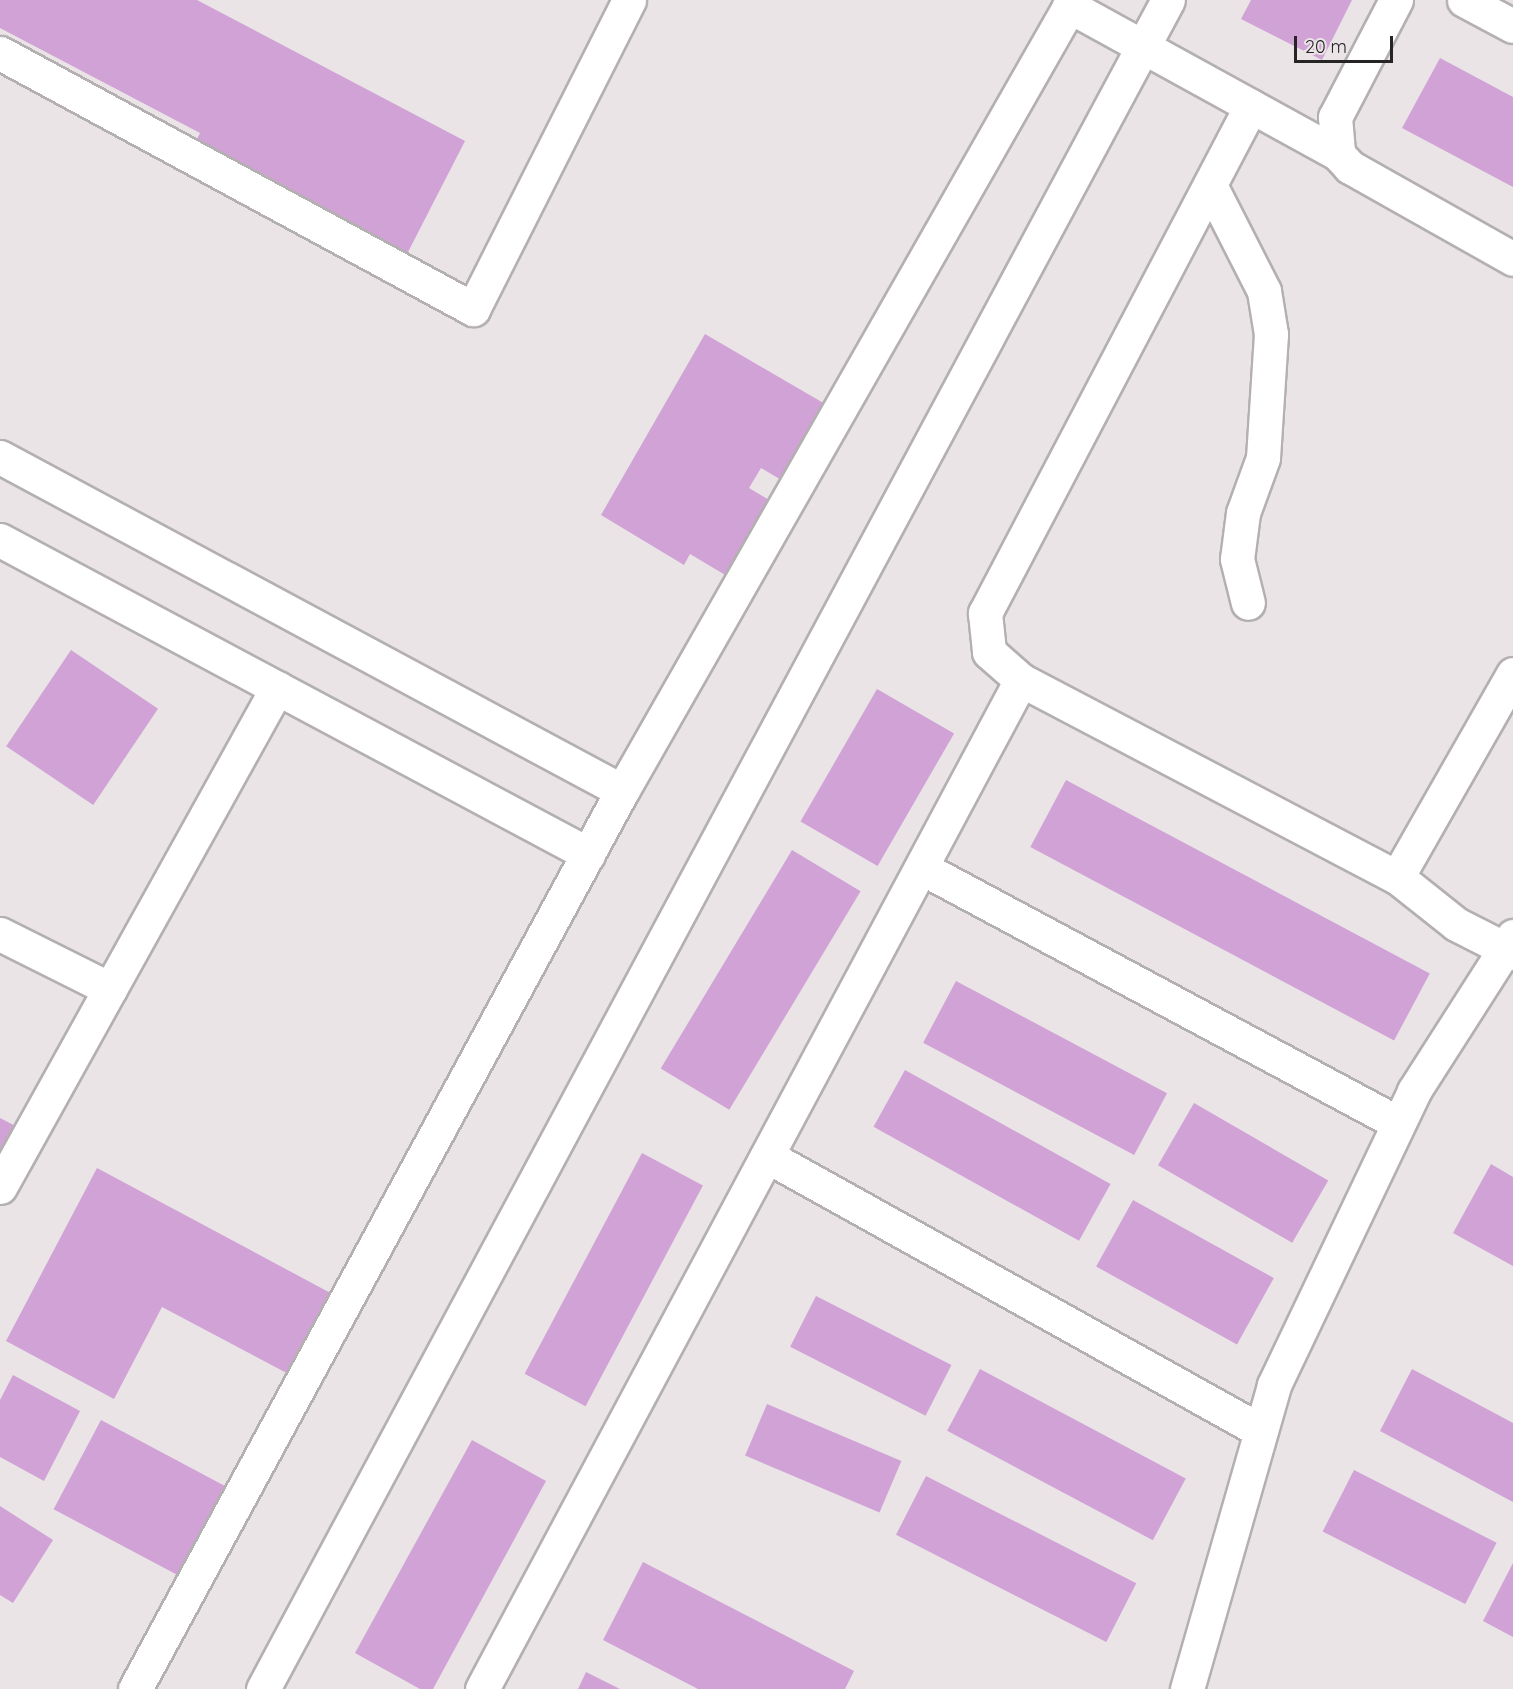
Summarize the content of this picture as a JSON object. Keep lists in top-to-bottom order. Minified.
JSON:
{"scale_bar":"20 m"}
